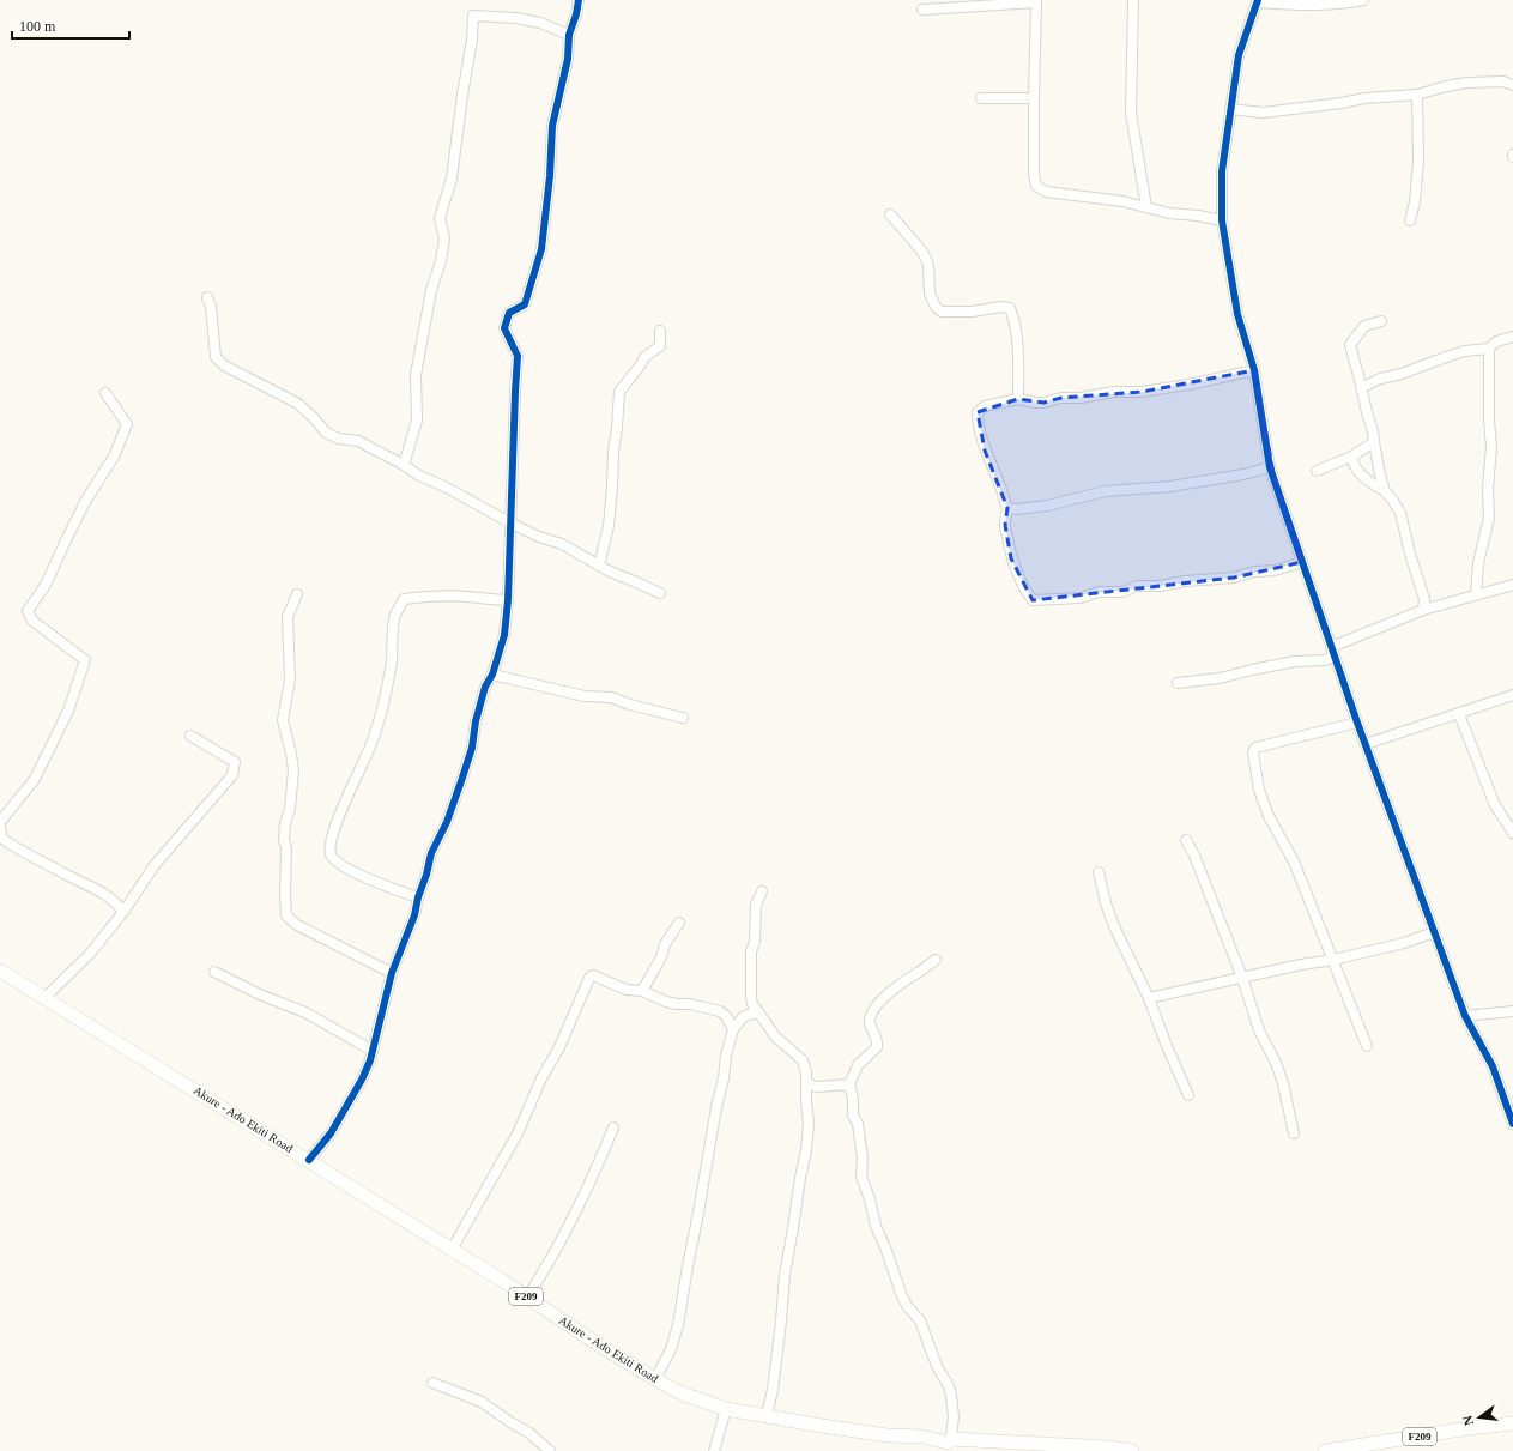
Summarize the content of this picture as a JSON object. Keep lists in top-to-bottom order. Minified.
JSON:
{"streets":{"main road":["Akure - Ado Ekiti Road","F209"]},"scale_bar":"100 m","north":"left"}
